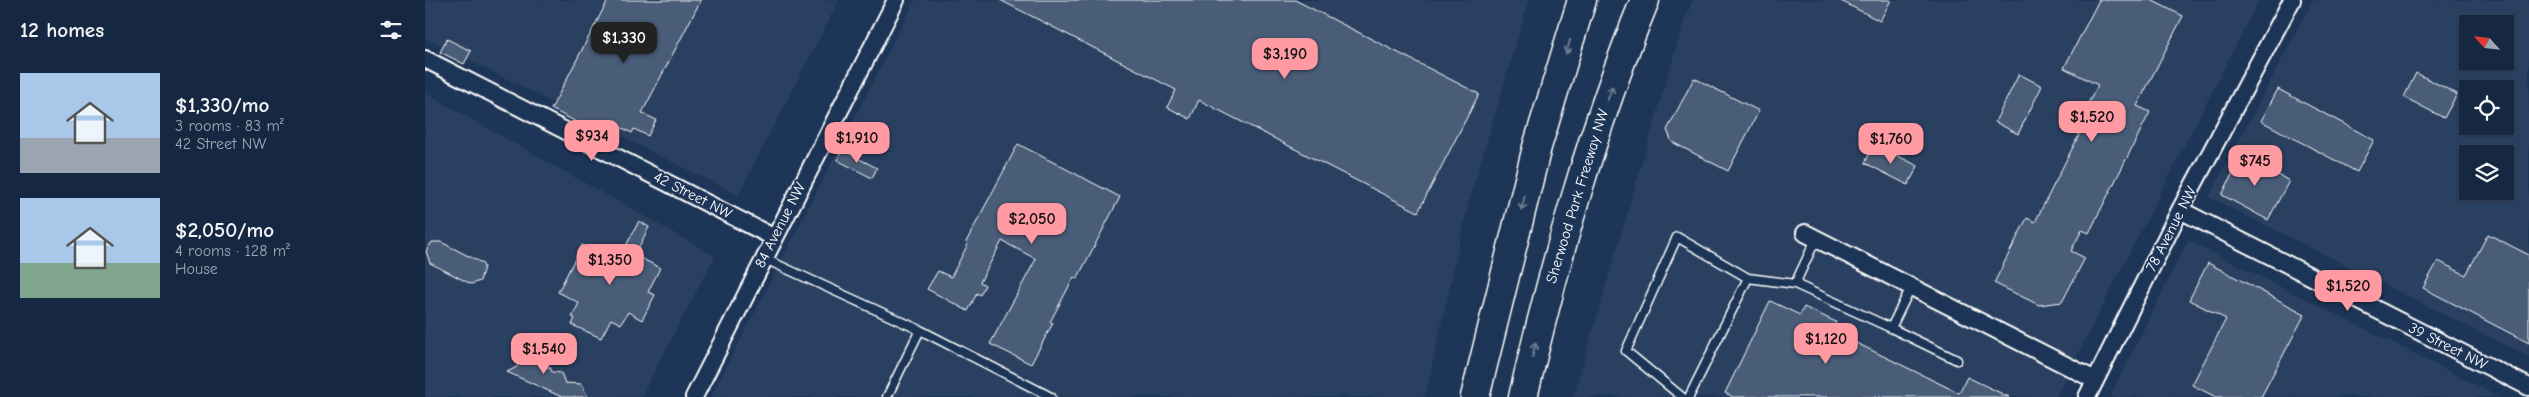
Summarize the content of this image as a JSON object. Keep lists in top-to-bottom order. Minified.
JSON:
{"streets":{"highway":["Sherwood Park Freeway NW"],"street":["42 Street NW","84 Avenue NW","78 Avenue NW","39 Street NW"]},"crossings":[["42 Street NW","84 Avenue NW"],["78 Avenue NW","39 Street NW"]],"north":"top left","page":{"heading":"12 homes","price":["$1,330","$3,190","$1,520","$934","$1,910","$1,760","$745","$2,050","$1,350","$1,520","$1,120","$1,540"],"list":[{"name":"$1,330/mo","note":"3 rooms · 83 m² · 42 Street NW"},{"name":"$2,050/mo","note":"4 rooms · 128 m² · House"}]}}
